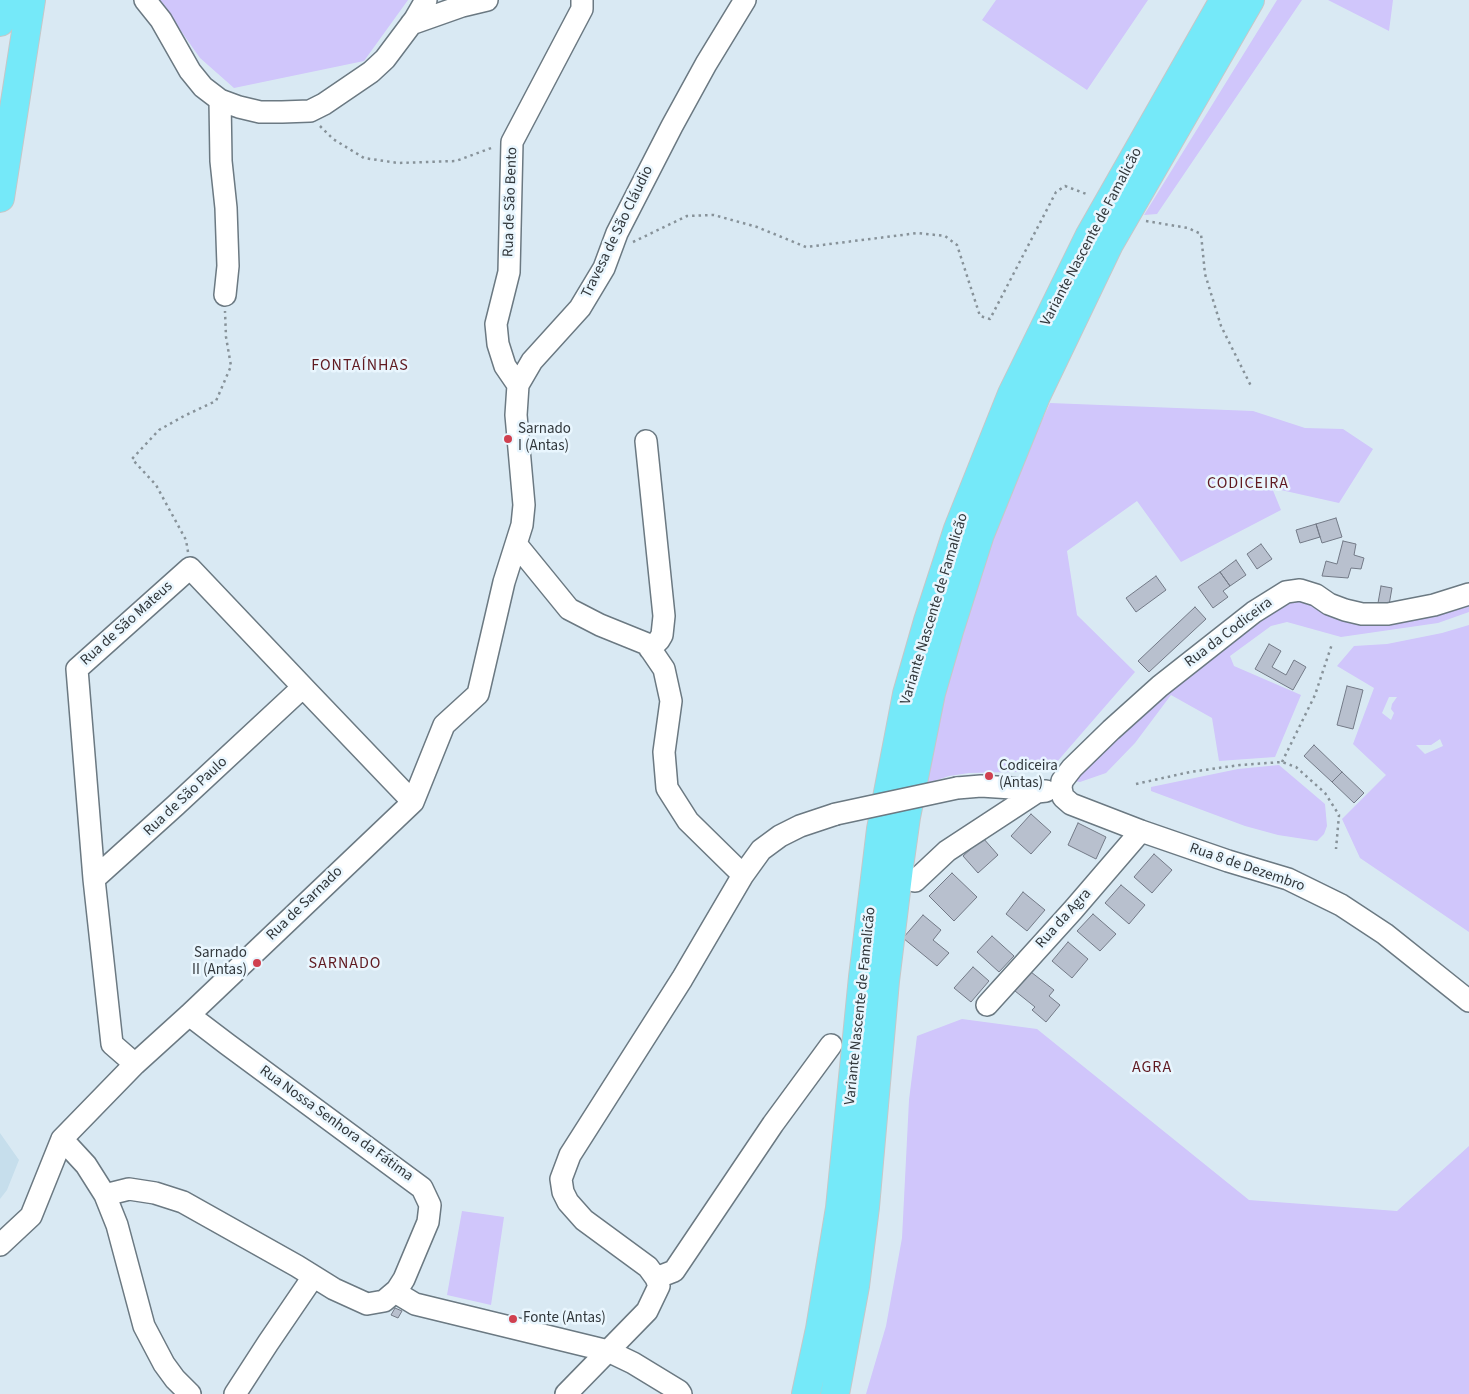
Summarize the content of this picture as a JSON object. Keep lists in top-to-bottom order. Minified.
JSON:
{"streets":{"highway":["Variante Nascente de Famalicão"],"street":["Rua de São Bento","Travesa de São Cláudio","Rua de São Mateus","Rua da Codiceira","Rua de São Paulo","Rua 8 de Dezembro","Rua de Sarnado","Rua da Agra","Rua Nossa Senhora da Fátima"]},"crossings":[["Rua de São Bento","Travesa de São Cláudio"],["Travesa de São Cláudio","Rua de Sarnado"],["Rua de São Mateus","Rua de São Paulo"],["Rua da Codiceira","Rua 8 de Dezembro"],["Rua 8 de Dezembro","Rua da Agra"],["Rua de Sarnado","Rua Nossa Senhora da Fátima"]],"districts":["FONTAÍNHAS","CODICEIRA","SARNADO","AGRA"],"places":["Sarnado I (Antas)","Codiceira (Antas)","Sarnado II (Antas)","Fonte (Antas)"]}
